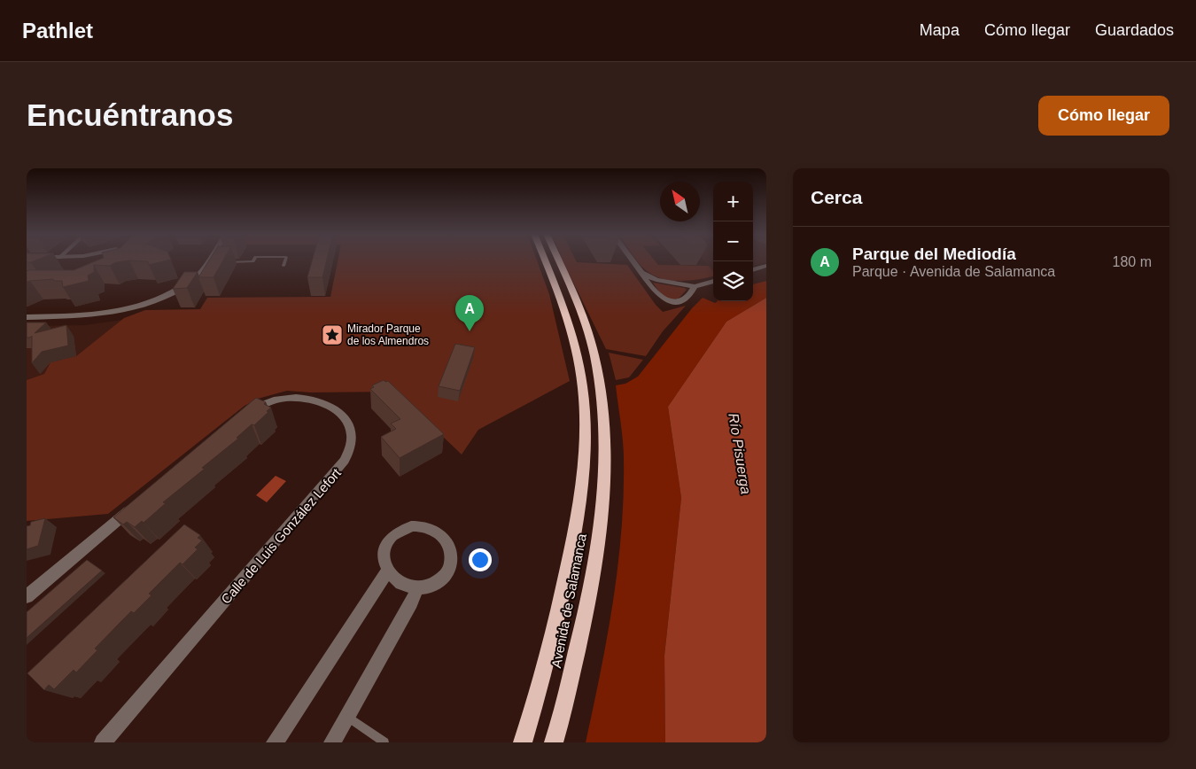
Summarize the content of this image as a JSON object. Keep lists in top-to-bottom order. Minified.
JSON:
{"streets":{"highway":["Avenida de Salamanca"],"street":["Calle de Luis González Lefort"]},"water":["Río Pisuerga"],"places":{"place":["Mirador Parque de los Almendros"]},"north":"top left","page":{"header":"Pathlet","nav":["Mapa","Cómo llegar","Guardados"],"buttons":"Cómo llegar","title":"Encuéntranos","heading":"Cerca","map_buttons":["+","−"],"list":[{"mark":"A","name":"Parque del Mediodía","note":"Parque · Avenida de Salamanca","value":"180 m"}],"pins":"A"}}
